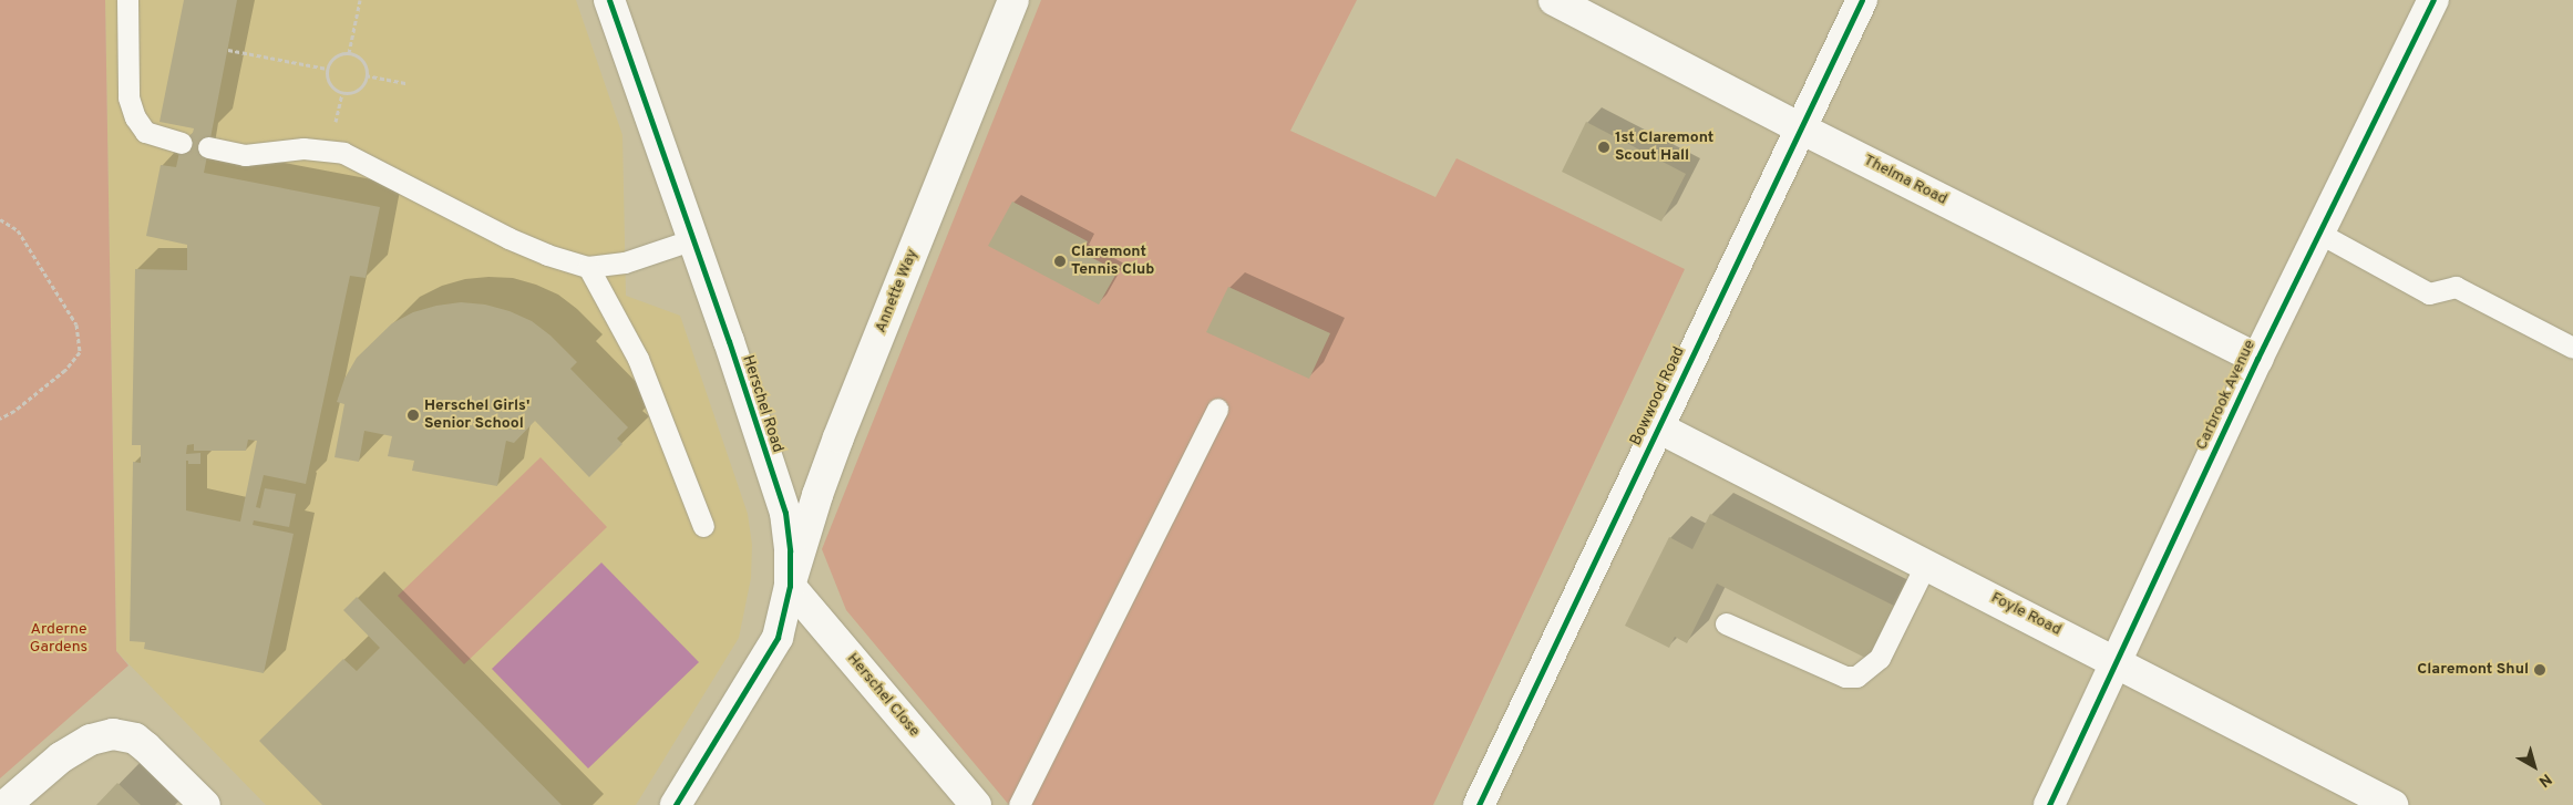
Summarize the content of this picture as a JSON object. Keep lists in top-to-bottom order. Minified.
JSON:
{"streets":{"street":["Thelma Road","Annette Way","Carbrook Avenue","Bowwood Road","Herschel Road","Foyle Road","Herschel Close"]},"crossings":[["Thelma Road","Carbrook Avenue"],["Thelma Road","Bowwood Road"],["Annette Way","Herschel Road"],["Annette Way","Herschel Close"],["Carbrook Avenue","Foyle Road"],["Bowwood Road","Foyle Road"],["Herschel Road","Herschel Close"]],"parks":["Arderne Gardens"],"places":["1st Claremont Scout Hall","Claremont Tennis Club","Herschel Girls' Senior School","Claremont Shul"],"north":"bottom right"}
